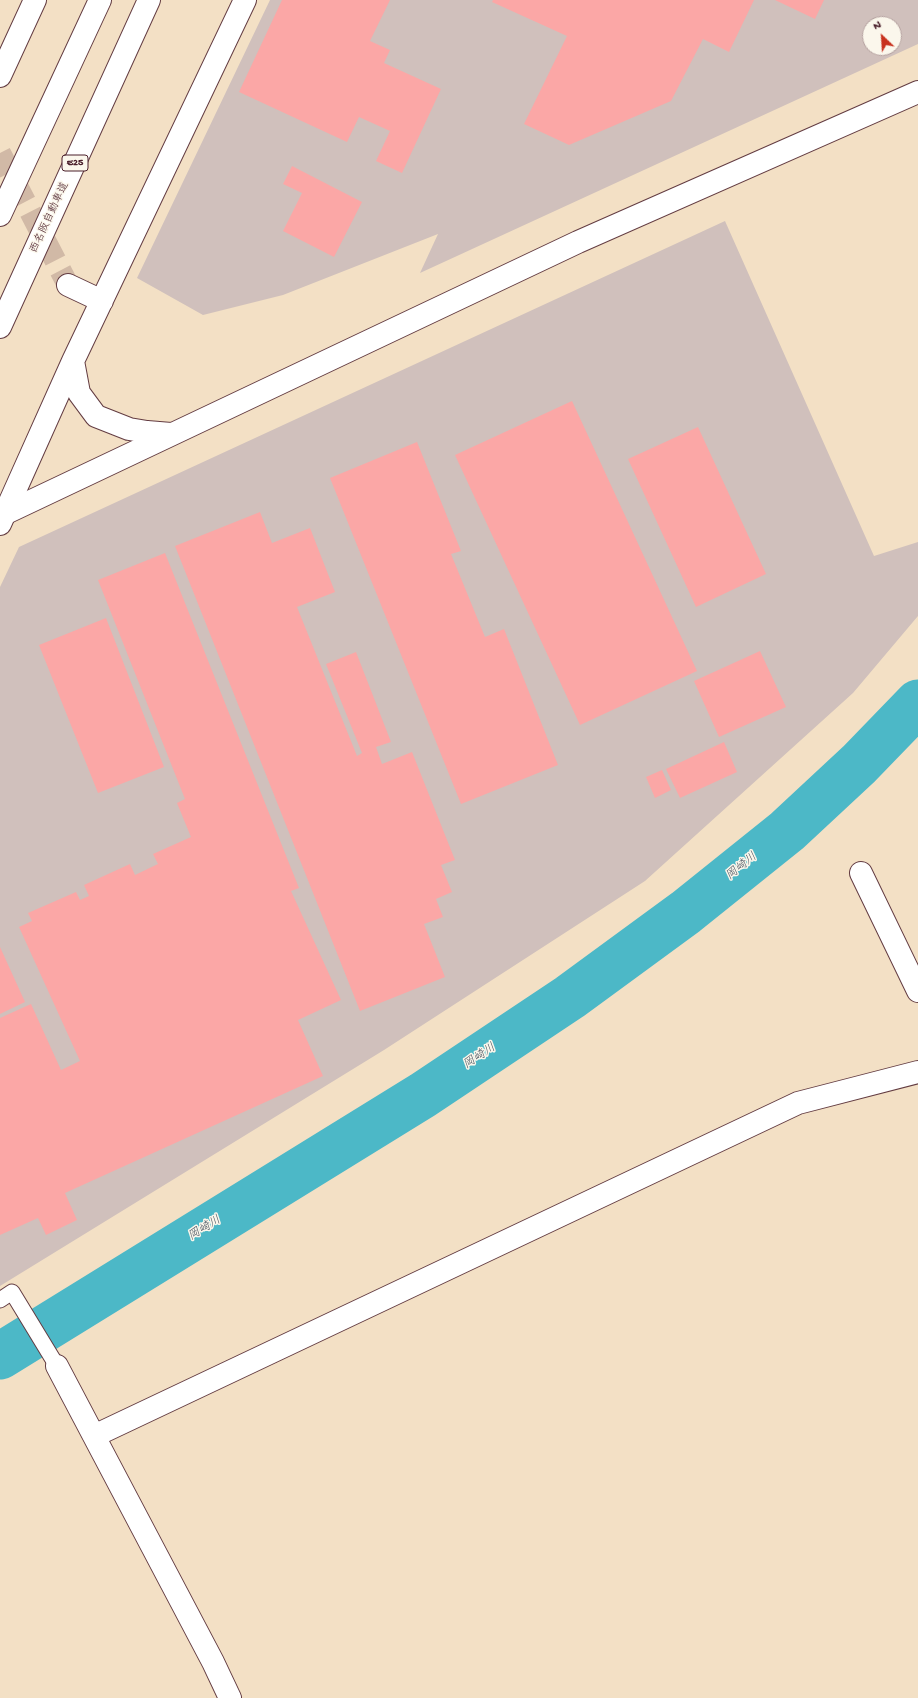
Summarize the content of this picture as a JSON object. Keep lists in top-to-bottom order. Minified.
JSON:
{"streets":{"main road":["E25","西名阪自動車道"]},"water":["岡崎川"],"north":"top left"}
